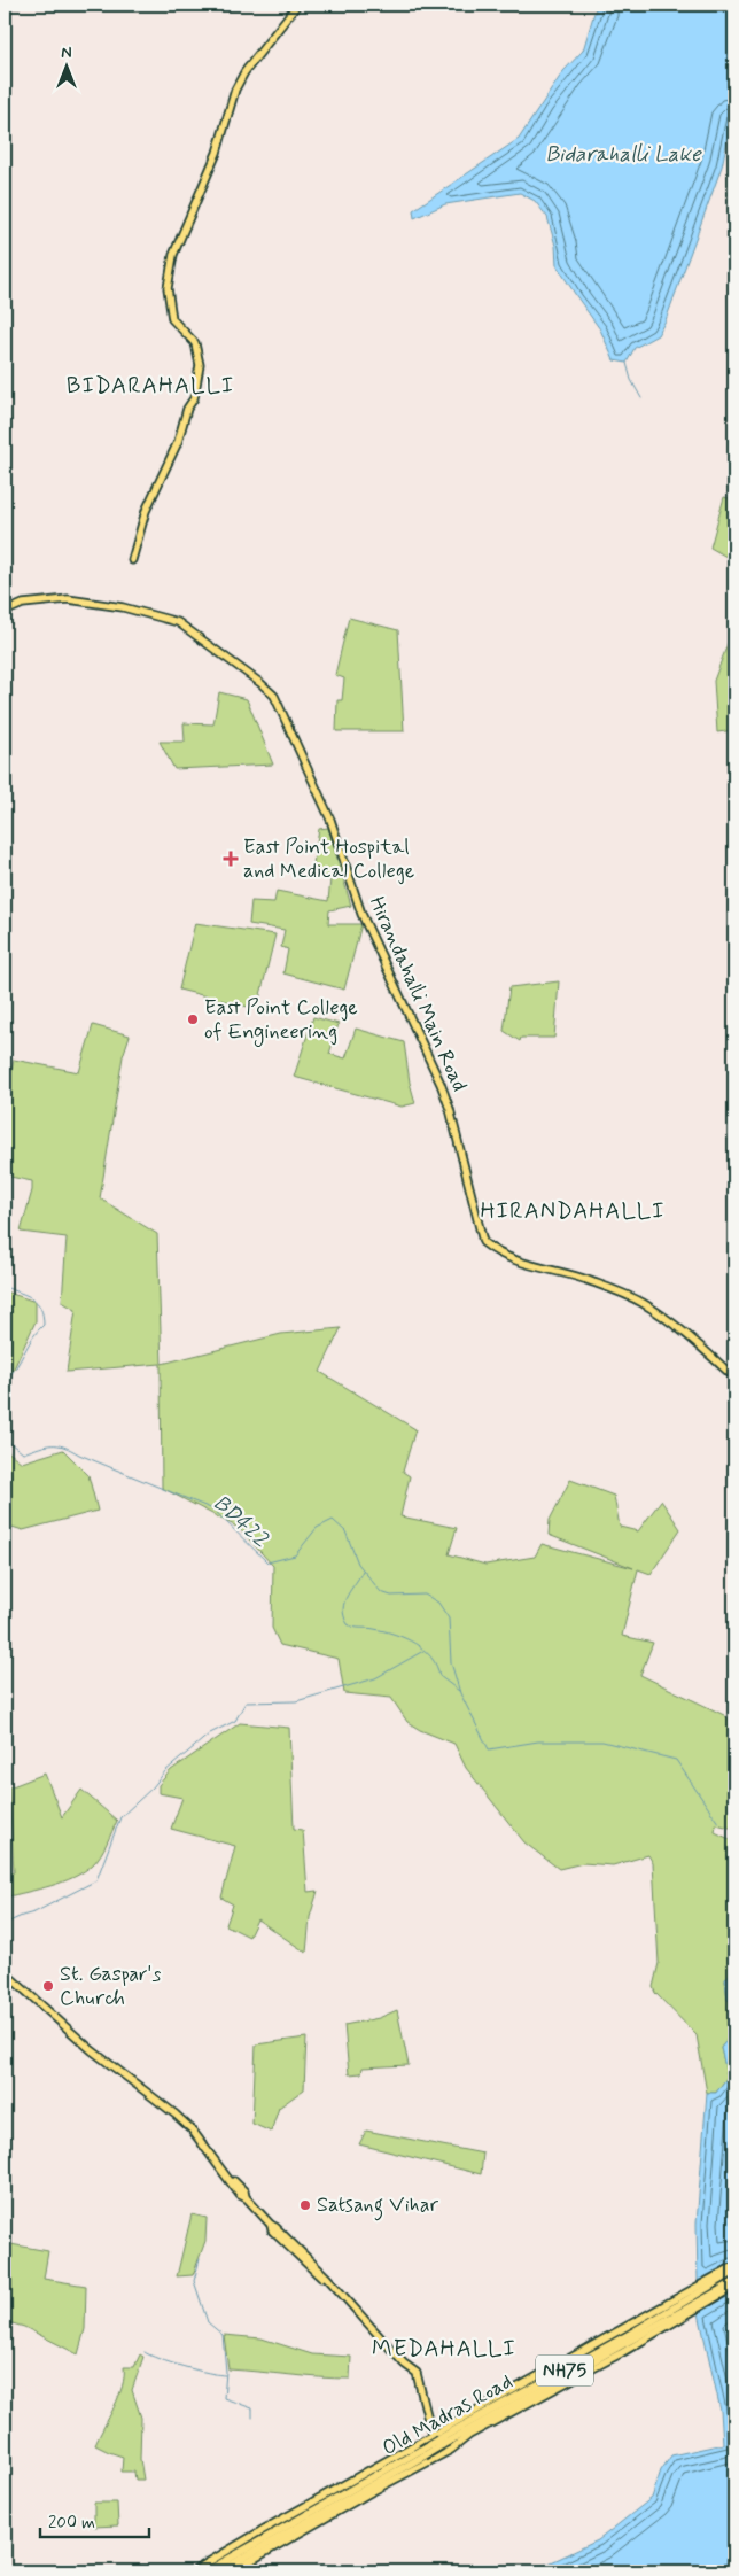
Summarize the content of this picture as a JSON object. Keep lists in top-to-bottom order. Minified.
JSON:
{"streets":{"highway":["NH75","Old Madras Road"],"main road":["Hirandahalli Main Road"]},"districts":["BIDARAHALLI","HIRANDAHALLI","MEDAHALLI"],"water":["Bidarahalli Lake","BD422"],"places":{"health":["East Point Hospital and Medical College"],"other":["East Point College of Engineering","St. Gaspar's Church","Satsang Vihar"]},"scale_bar":"200 m","north":"top"}
